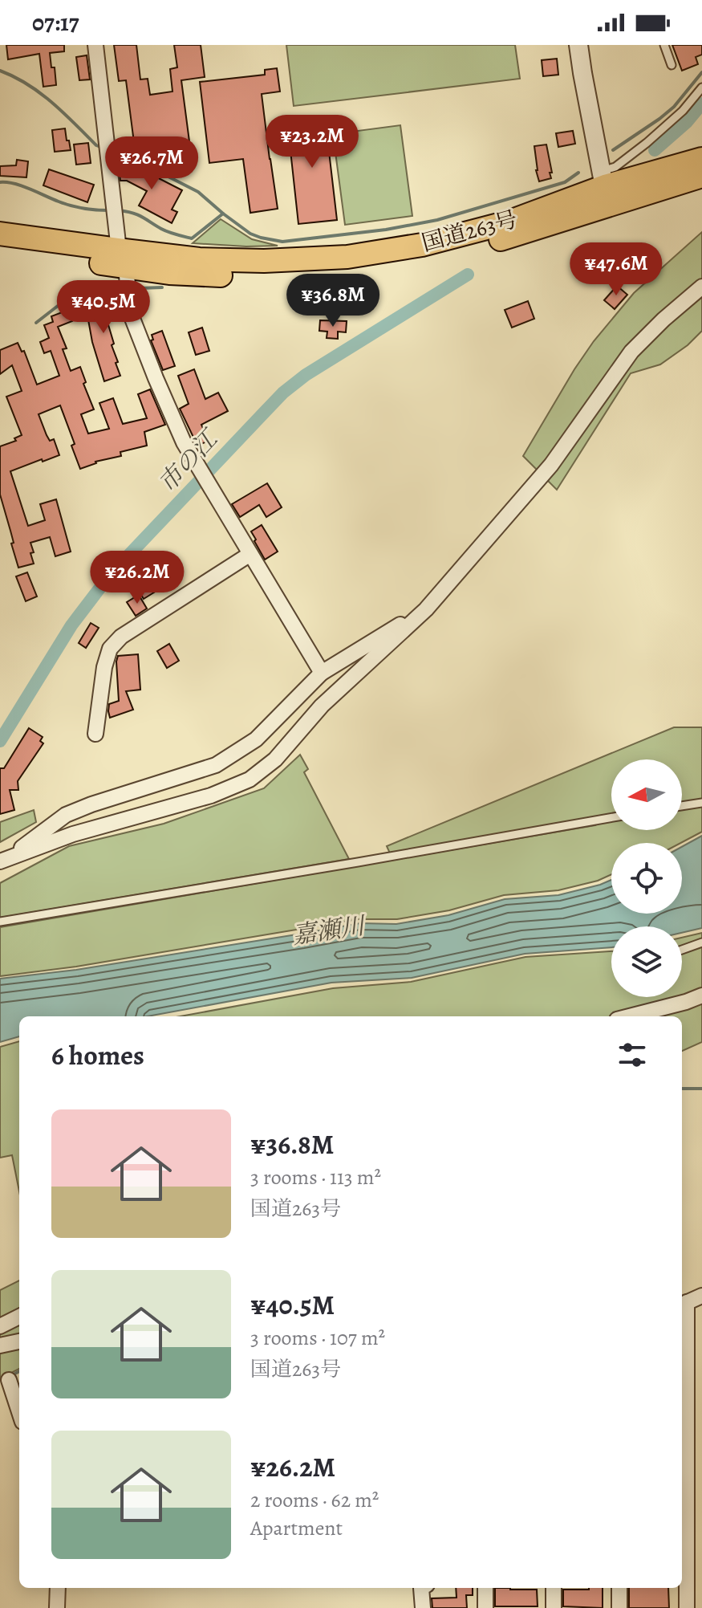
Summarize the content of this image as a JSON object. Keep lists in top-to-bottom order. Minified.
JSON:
{"streets":{"highway":["国道263号"]},"water":["市の江","嘉瀬川"],"north":"left","page":{"status":"07:17","price":["¥23.2M","¥26.7M","¥47.6M","¥36.8M","¥40.5M","¥26.2M"],"heading":"6 homes","list":[{"name":"¥36.8M","note":"3 rooms · 113 m² · 国道263号"},{"name":"¥40.5M","note":"3 rooms · 107 m² · 国道263号"},{"name":"¥26.2M","note":"2 rooms · 62 m² · Apartment"}]}}
